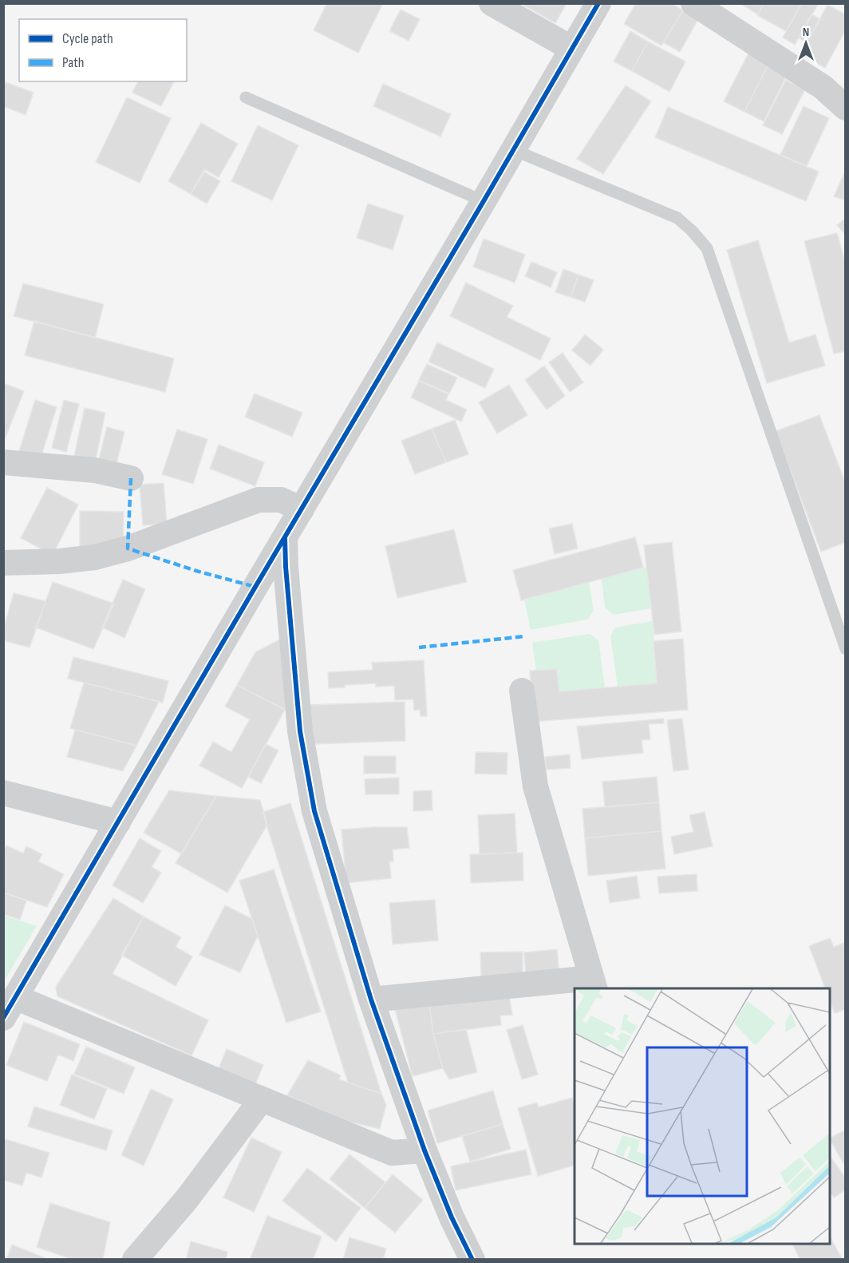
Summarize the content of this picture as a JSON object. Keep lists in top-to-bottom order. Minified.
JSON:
{"legend":["Cycle path","Path"],"north":"top"}
